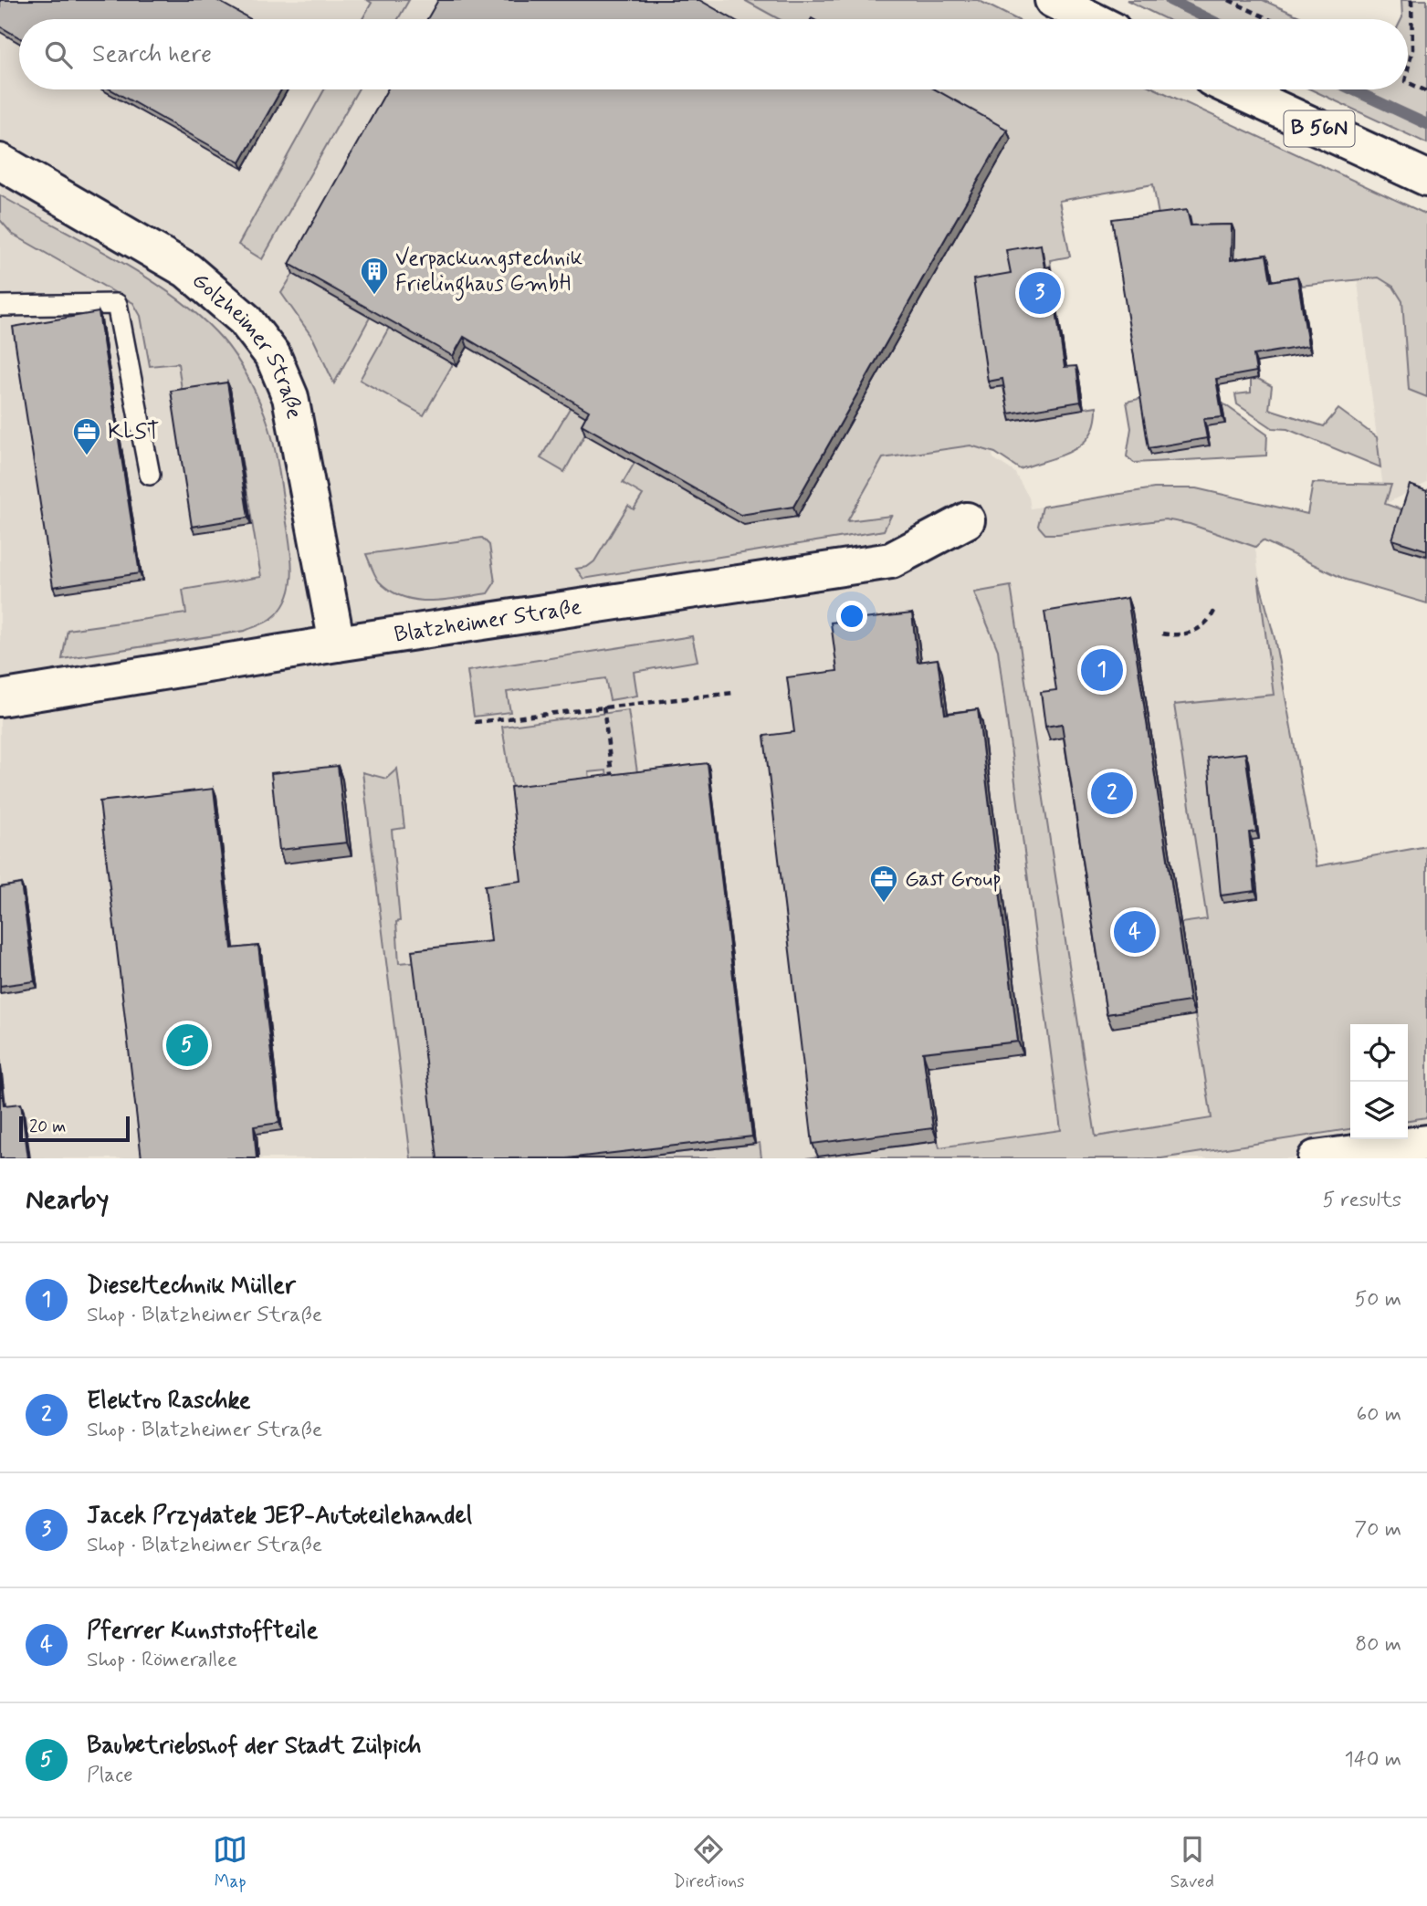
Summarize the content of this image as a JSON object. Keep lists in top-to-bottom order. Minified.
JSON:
{"streets":{"street":["B 56N","Golzheimer Straße","Blatzheimer Straße"]},"crossings":[["Golzheimer Straße","Blatzheimer Straße"]],"places":{"building":["Verpackungstechnik Frielinghaus GmbH"],"office":["KLST","Gast Group"]},"scale_bar":"20 m","page":{"search":"Search here","pins":["3","1","2","4","5"],"scale":"20 m","heading":["Nearby","5 results"],"list":[{"mark":"1","name":"Dieseltechnik Müller","note":"Shop · Blatzheimer Straße","value":"50 m"},{"mark":"2","name":"Elektro Raschke","note":"Shop · Blatzheimer Straße","value":"60 m"},{"mark":"3","name":"Jacek Przydatek JEP-Autoteilehandel","note":"Shop · Blatzheimer Straße","value":"70 m"},{"mark":"4","name":"Pferrer Kunststoffteile","note":"Shop · Römerallee","value":"80 m"},{"mark":"5","name":"Baubetriebshof der Stadt Zülpich","note":"Place","value":"140 m"}],"nav":["Map","Directions","Saved"]}}
